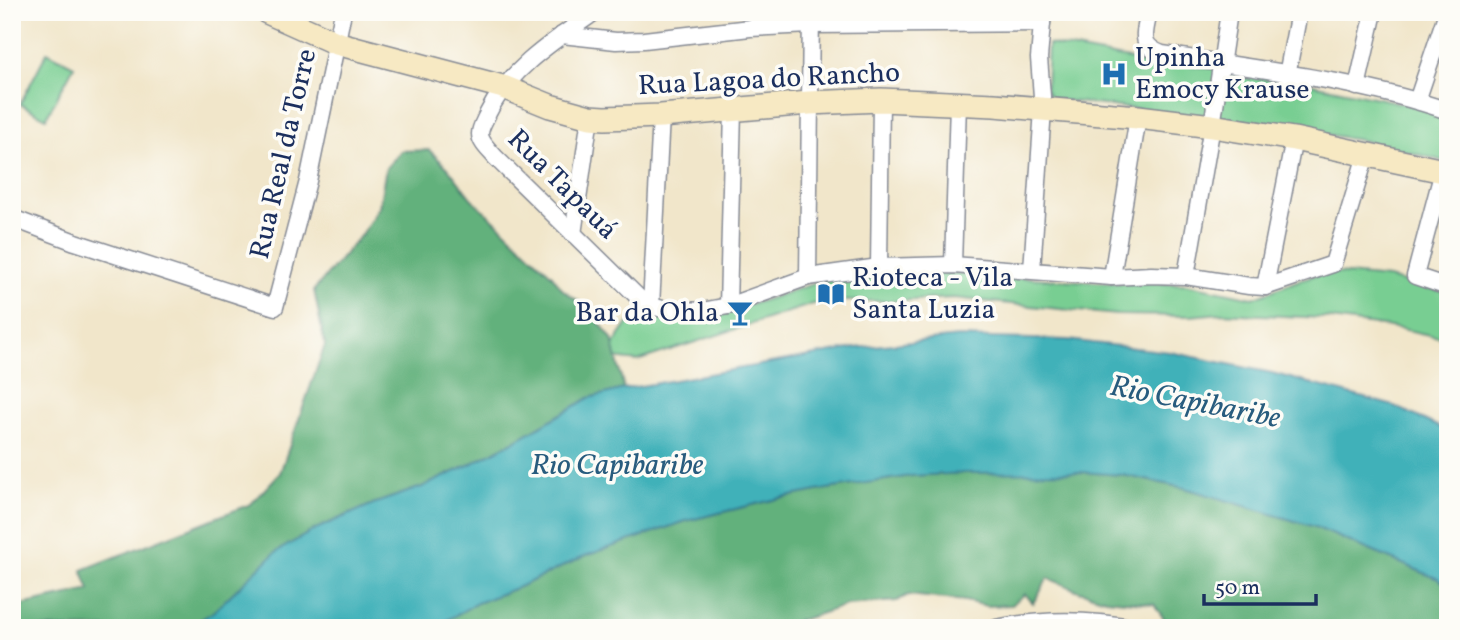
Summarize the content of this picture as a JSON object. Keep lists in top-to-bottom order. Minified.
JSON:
{"streets":{"street":["Rua Lagoa do Rancho","Rua Real da Torre","Rua Tapauá"]},"crossings":[["Rua Lagoa do Rancho","Rua Real da Torre"],["Rua Lagoa do Rancho","Rua Tapauá"]],"water":["Rio Capibaribe"],"places":{"hospital":["Upinha Emocy Krause"],"library":["Rioteca - Vila Santa Luzia"],"bar":["Bar da Ohla"]},"scale_bar":"50 m"}
